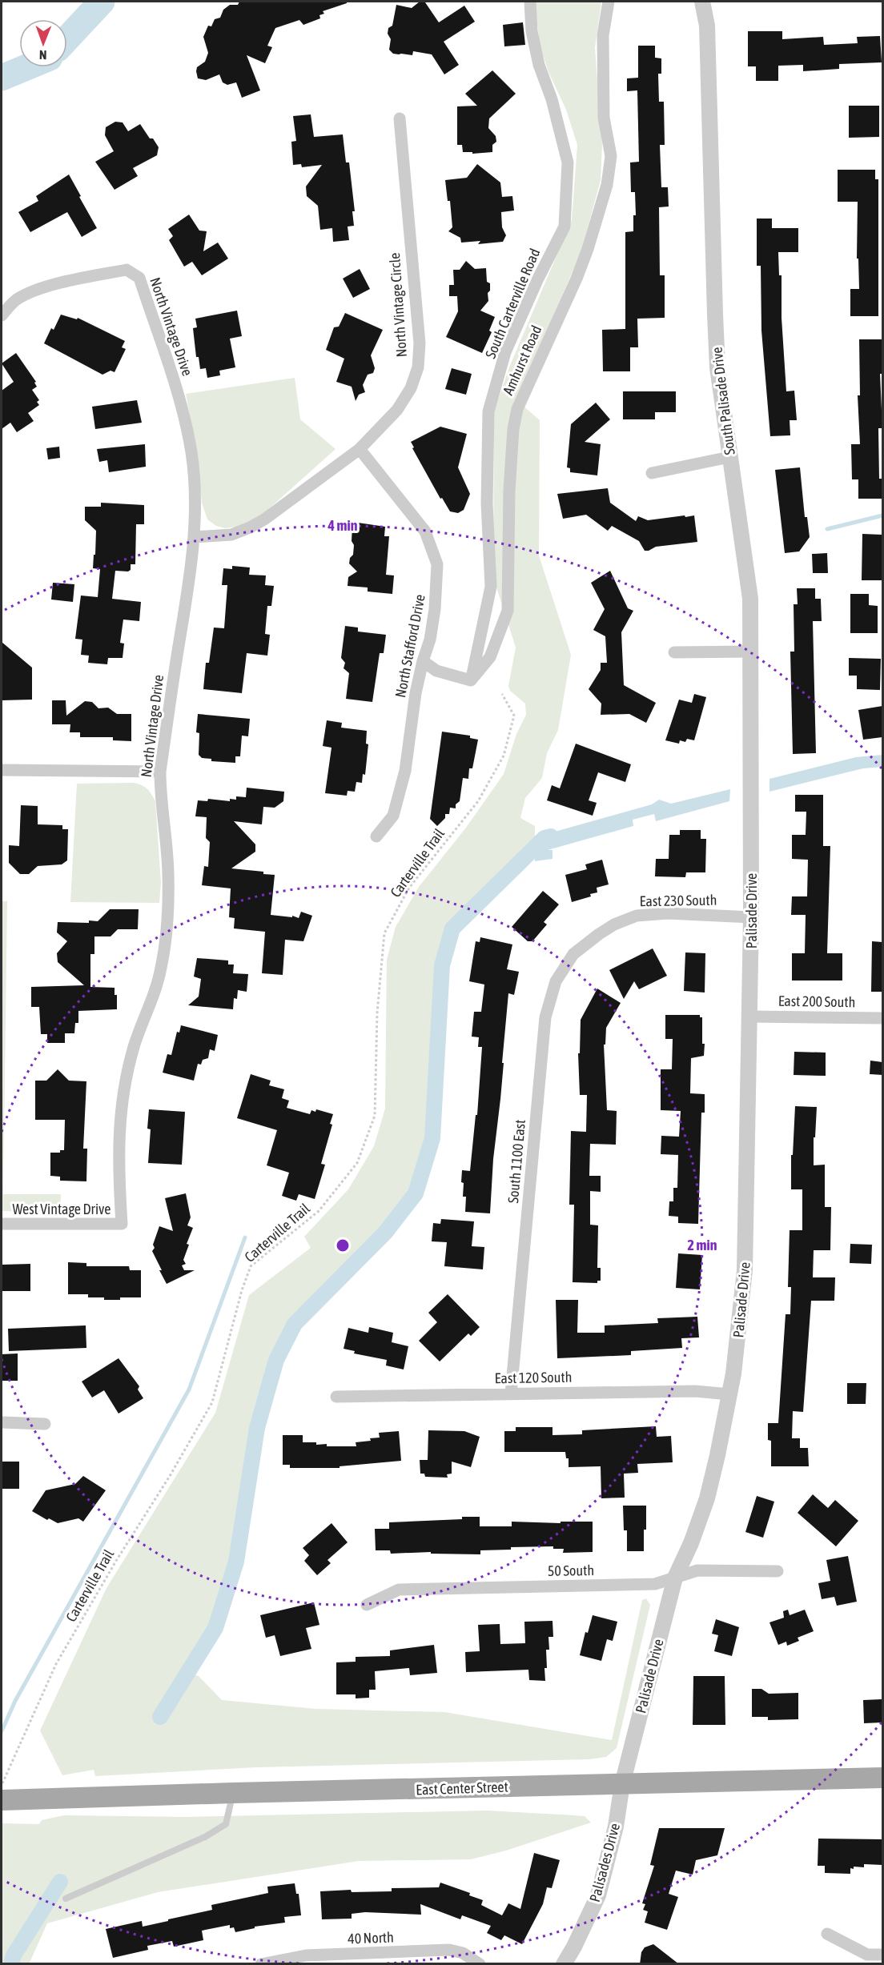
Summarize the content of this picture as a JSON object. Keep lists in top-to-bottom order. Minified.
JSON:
{"streets":{"main road":["East Center Street"],"street":["South Carterville Road","North Vintage Circle","North Vintage Drive","Amhurst Road","South Palisade Drive","North Stafford Drive","East 230 South","Palisade Drive","East 200 South","South 1100 East","West Vintage Drive","East 120 South","50 South","Palisades Drive","40 North"],"path":["Carterville Trail"]},"crossings":[["South Carterville Road","Amhurst Road"],["North Vintage Circle","North Vintage Drive"],["North Vintage Circle","North Stafford Drive"],["North Vintage Drive","West Vintage Drive"],["South Palisade Drive","Palisade Drive"],["East 230 South","Palisade Drive"],["East 230 South","South 1100 East"],["Palisade Drive","East 200 South"],["Palisade Drive","East 120 South"],["Palisade Drive","50 South"],["Palisade Drive","East Center Street"],["Palisade Drive","Palisades Drive"],["South 1100 East","East 120 South"],["East Center Street","Palisades Drive"]],"north":"bottom","rings":["4 min","2 min"]}
